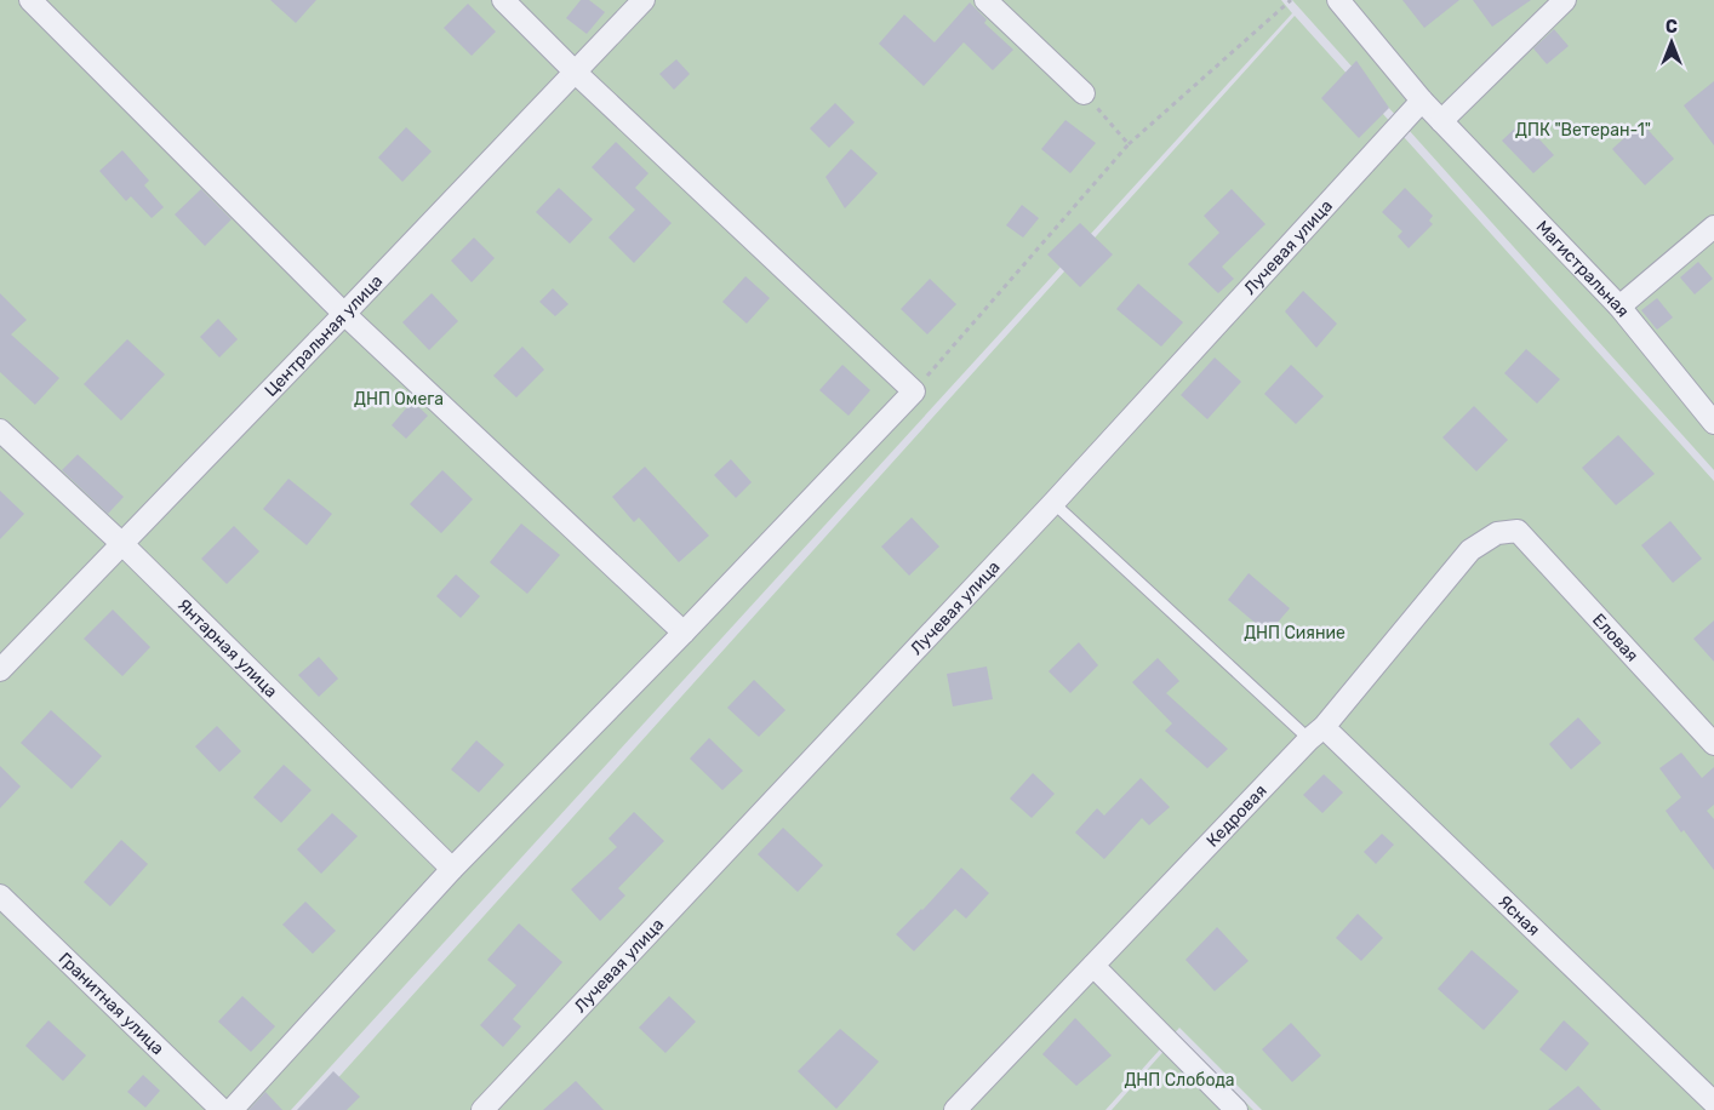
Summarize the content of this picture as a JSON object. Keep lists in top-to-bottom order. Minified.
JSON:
{"streets":{"street":["Лучевая улица","Магистральная","Центральная улица","Еловая","Янтарная улица","Кедровая","Ясная","Гранитная улица"]},"crossings":[["Лучевая улица","Магистральная"],["Центральная улица","Янтарная улица"],["Еловая","Кедровая"],["Кедровая","Ясная"]],"parks":["ДПК \"Ветеран-1\"","ДНП Омега","ДНП Сияние","ДНП Слобода"],"north":"top"}
